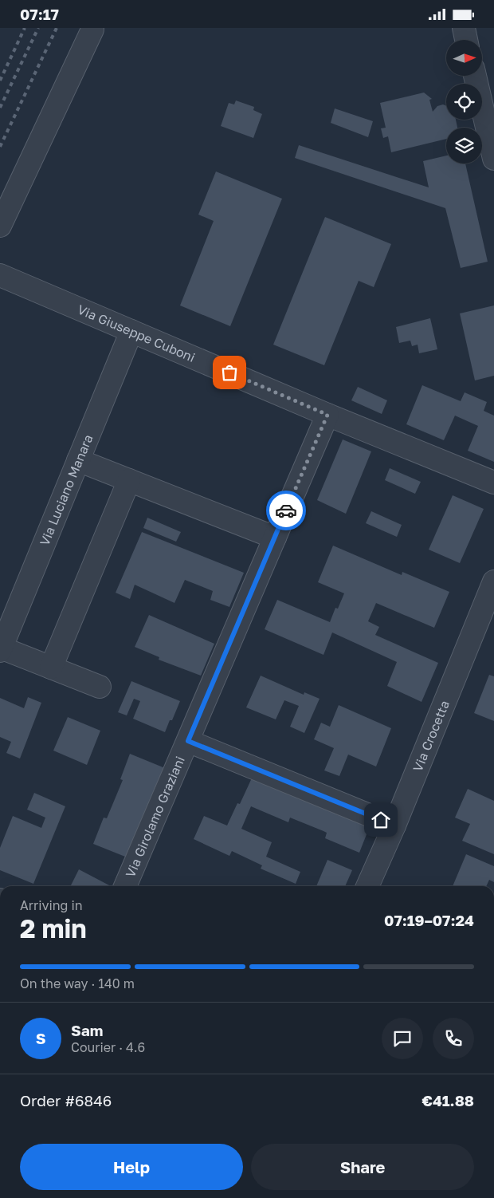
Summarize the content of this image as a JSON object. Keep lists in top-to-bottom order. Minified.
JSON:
{"streets":{"street":["Via Giuseppe Cuboni","Via Luciano Manara","Via Crocetta","Via Girolamo Graziani"]},"crossings":[["Via Giuseppe Cuboni","Via Luciano Manara"],["Via Giuseppe Cuboni","Via Girolamo Graziani"]],"north":"right","page":{"status":"07:17","heading":["2 min","Arriving in","07:19–07:24"],"panel":["Sam","Courier · 4.6","Order #6846","€41.88"],"bar":"On the way · 140 m","round":"S","buttons":["Help","Share"]}}
